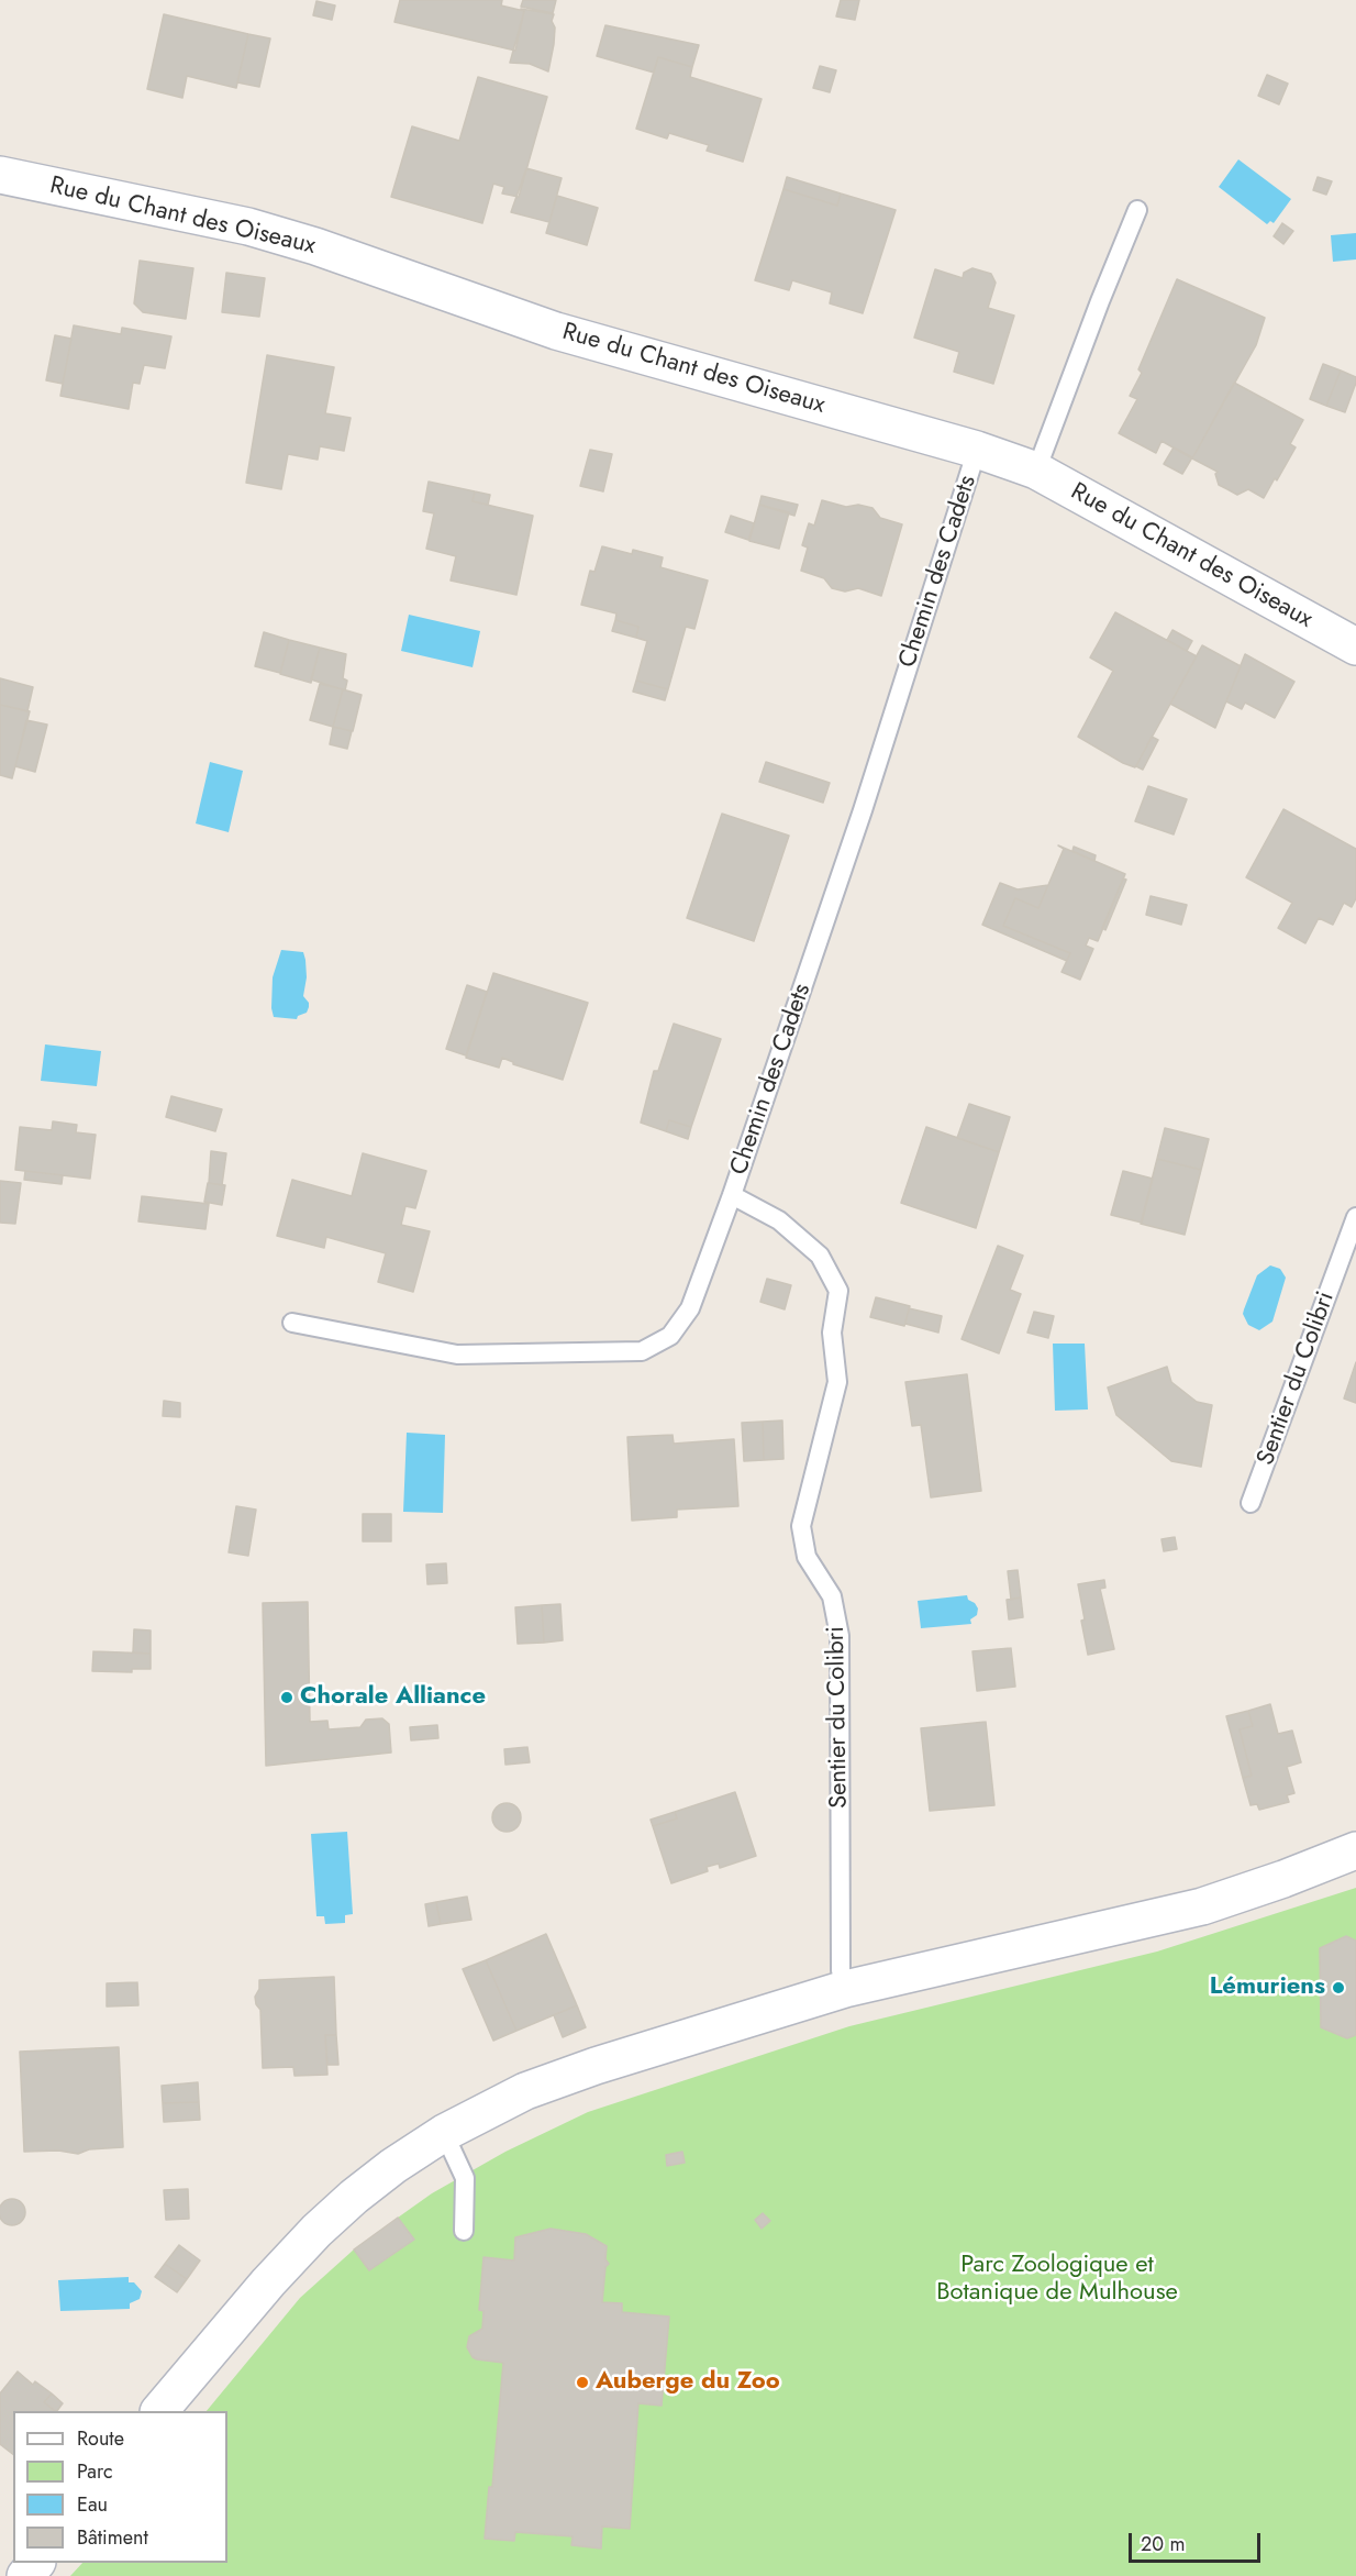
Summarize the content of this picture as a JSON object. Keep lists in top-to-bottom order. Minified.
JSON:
{"streets":{"street":["Rue du Chant des Oiseaux"],"lane":["Chemin des Cadets","Sentier du Colibri"]},"crossings":[["Rue du Chant des Oiseaux","Chemin des Cadets"],["Chemin des Cadets","Sentier du Colibri"]],"parks":["Parc Zoologique et Botanique de Mulhouse"],"places":["Chorale Alliance","Lémuriens","Auberge du Zoo"],"legend":["Route","Parc","Eau","Bâtiment"],"scale_bar":"20 m"}
